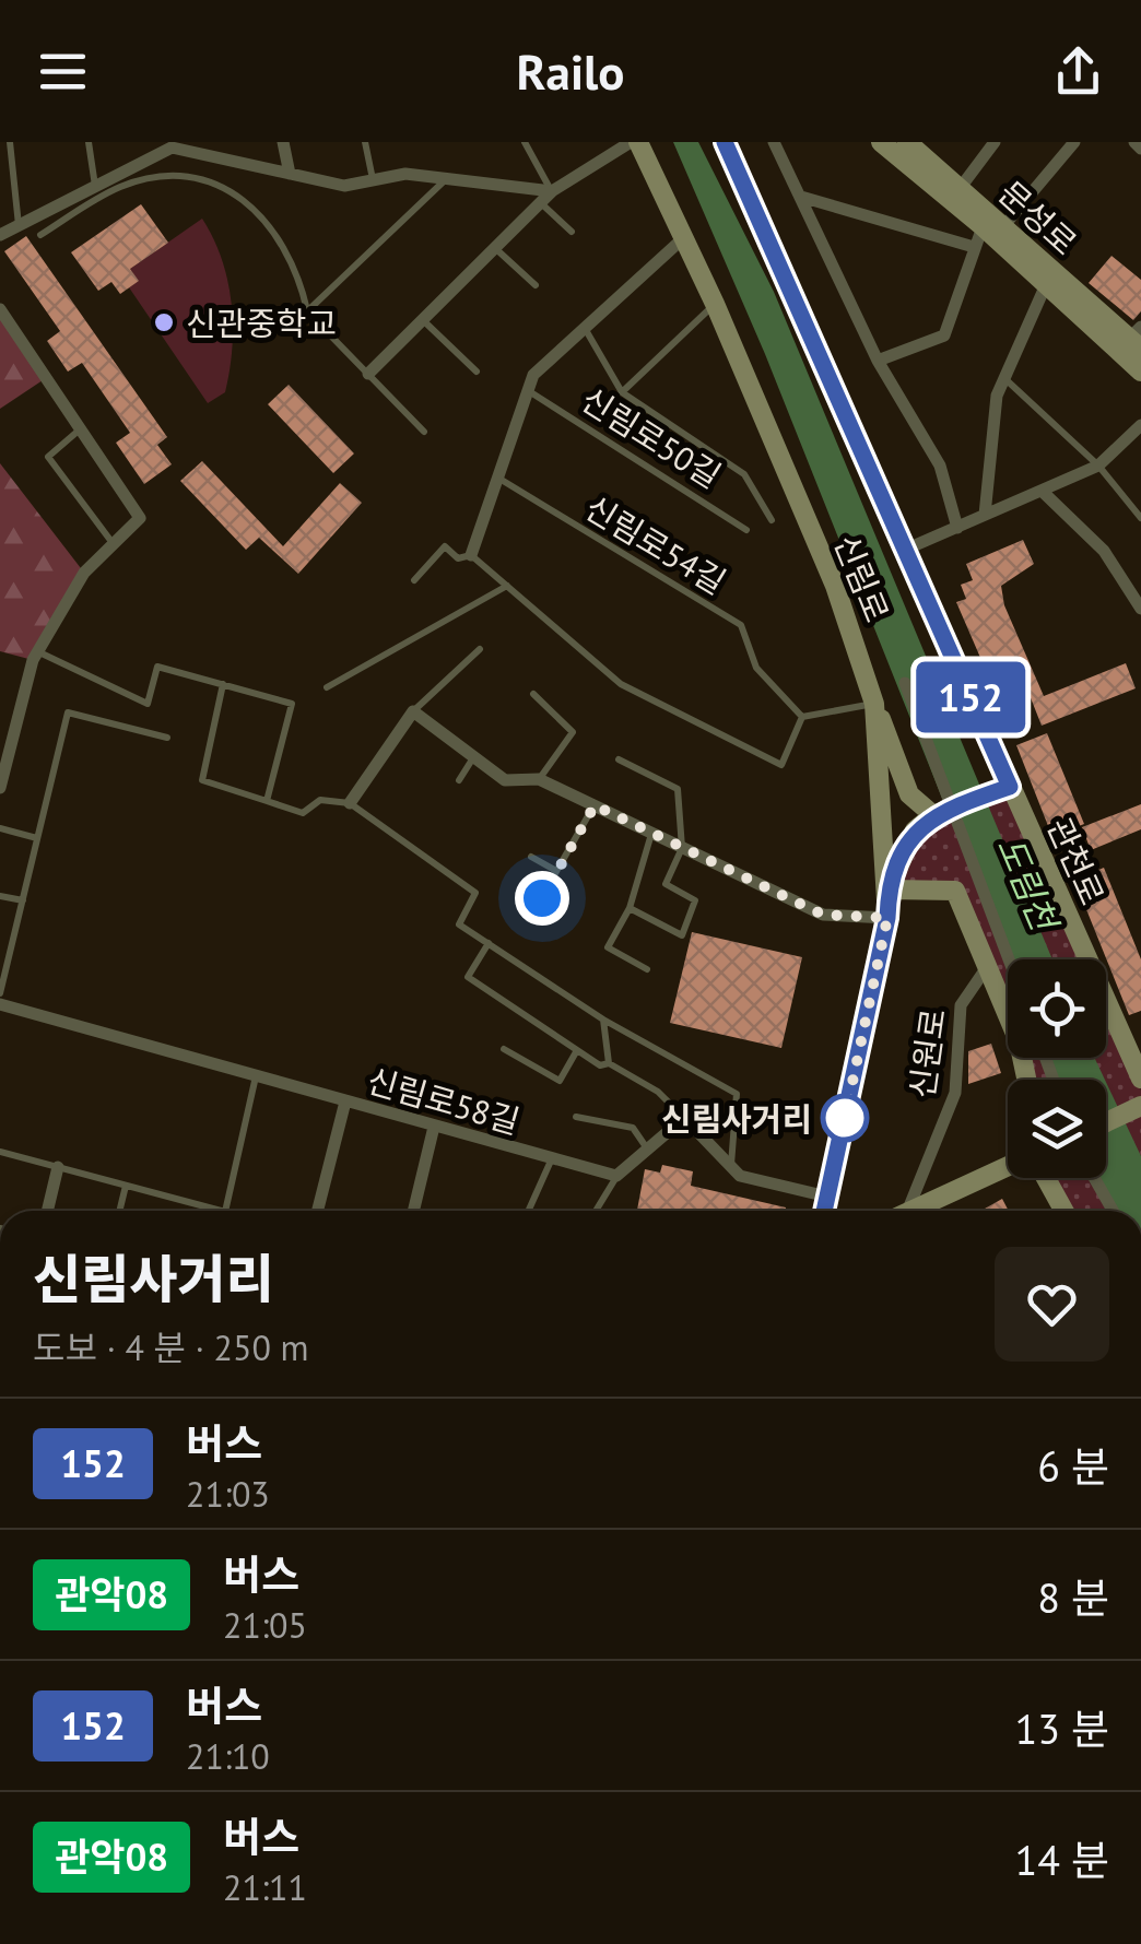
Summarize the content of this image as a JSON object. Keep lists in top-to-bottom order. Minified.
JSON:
{"streets":{"main road":["문성로","신림로","관천로","신원로"],"street":["신림로50길","신림로58길"],"lane":["신림로54길"]},"crossings":[["신림로50길","신림로54길"],["신림로50길","신림로"],["신림로","관천로"]],"water":["도림천"],"places":["신관중학교","신림사거리"],"lines":["bus line 152"],"page":{"header":"Railo","on_map":"152","heading":["신림사거리","도보 · 4 분 · 250 m"],"list":[{"mark":"152","name":"버스","note":"21:03","value":"6 분"},{"mark":"관악08","name":"버스","note":"21:05","value":"8 분"},{"mark":"152","name":"버스","note":"21:10","value":"13 분"},{"mark":"관악08","name":"버스","note":"21:11","value":"14 분"}]}}
